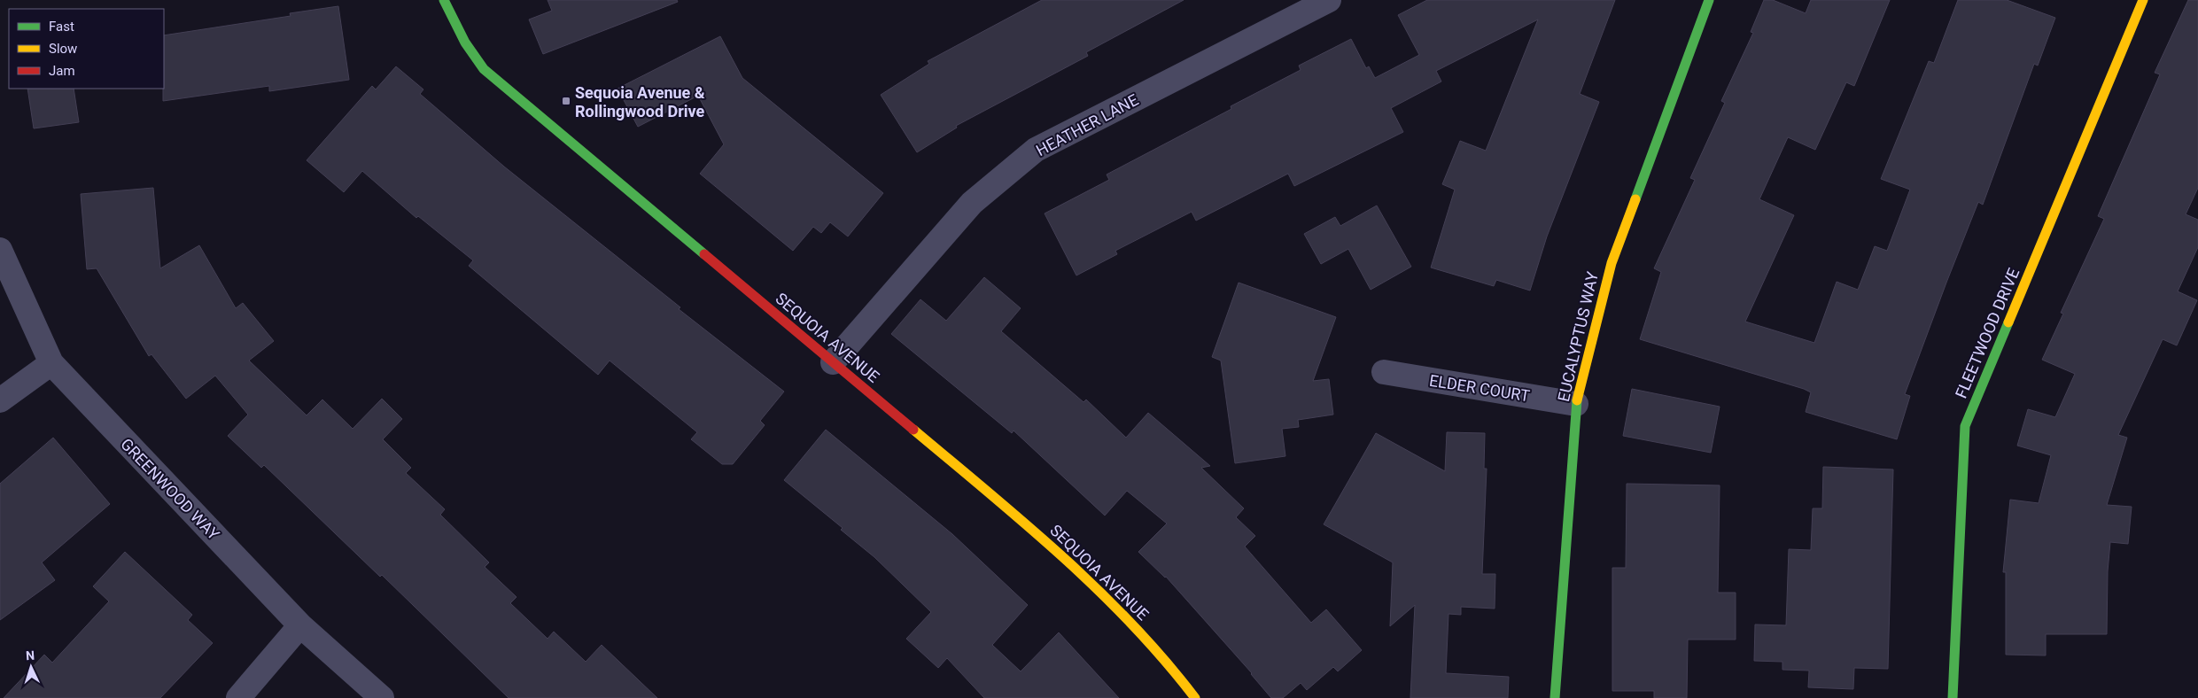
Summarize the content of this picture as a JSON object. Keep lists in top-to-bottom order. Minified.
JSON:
{"streets":{"street":["HEATHER LANE","FLEETWOOD DRIVE","EUCALYPTUS WAY","SEQUOIA AVENUE","ELDER COURT","GREENWOOD WAY"]},"crossings":[["HEATHER LANE","SEQUOIA AVENUE"],["EUCALYPTUS WAY","ELDER COURT"]],"places":{"transit":["Sequoia Avenue & Rollingwood Drive"]},"legend":["Fast","Slow","Jam"],"north":"top"}
